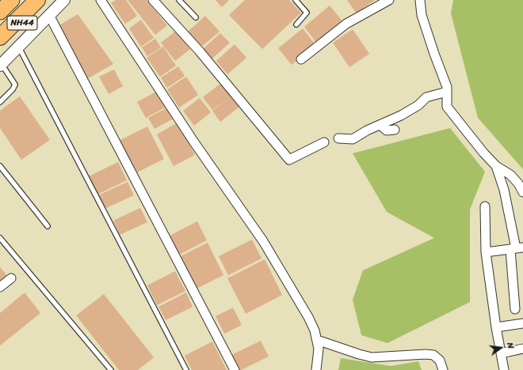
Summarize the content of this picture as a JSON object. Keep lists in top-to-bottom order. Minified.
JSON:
{"streets":{"highway":["NH44"]},"north":"right"}
